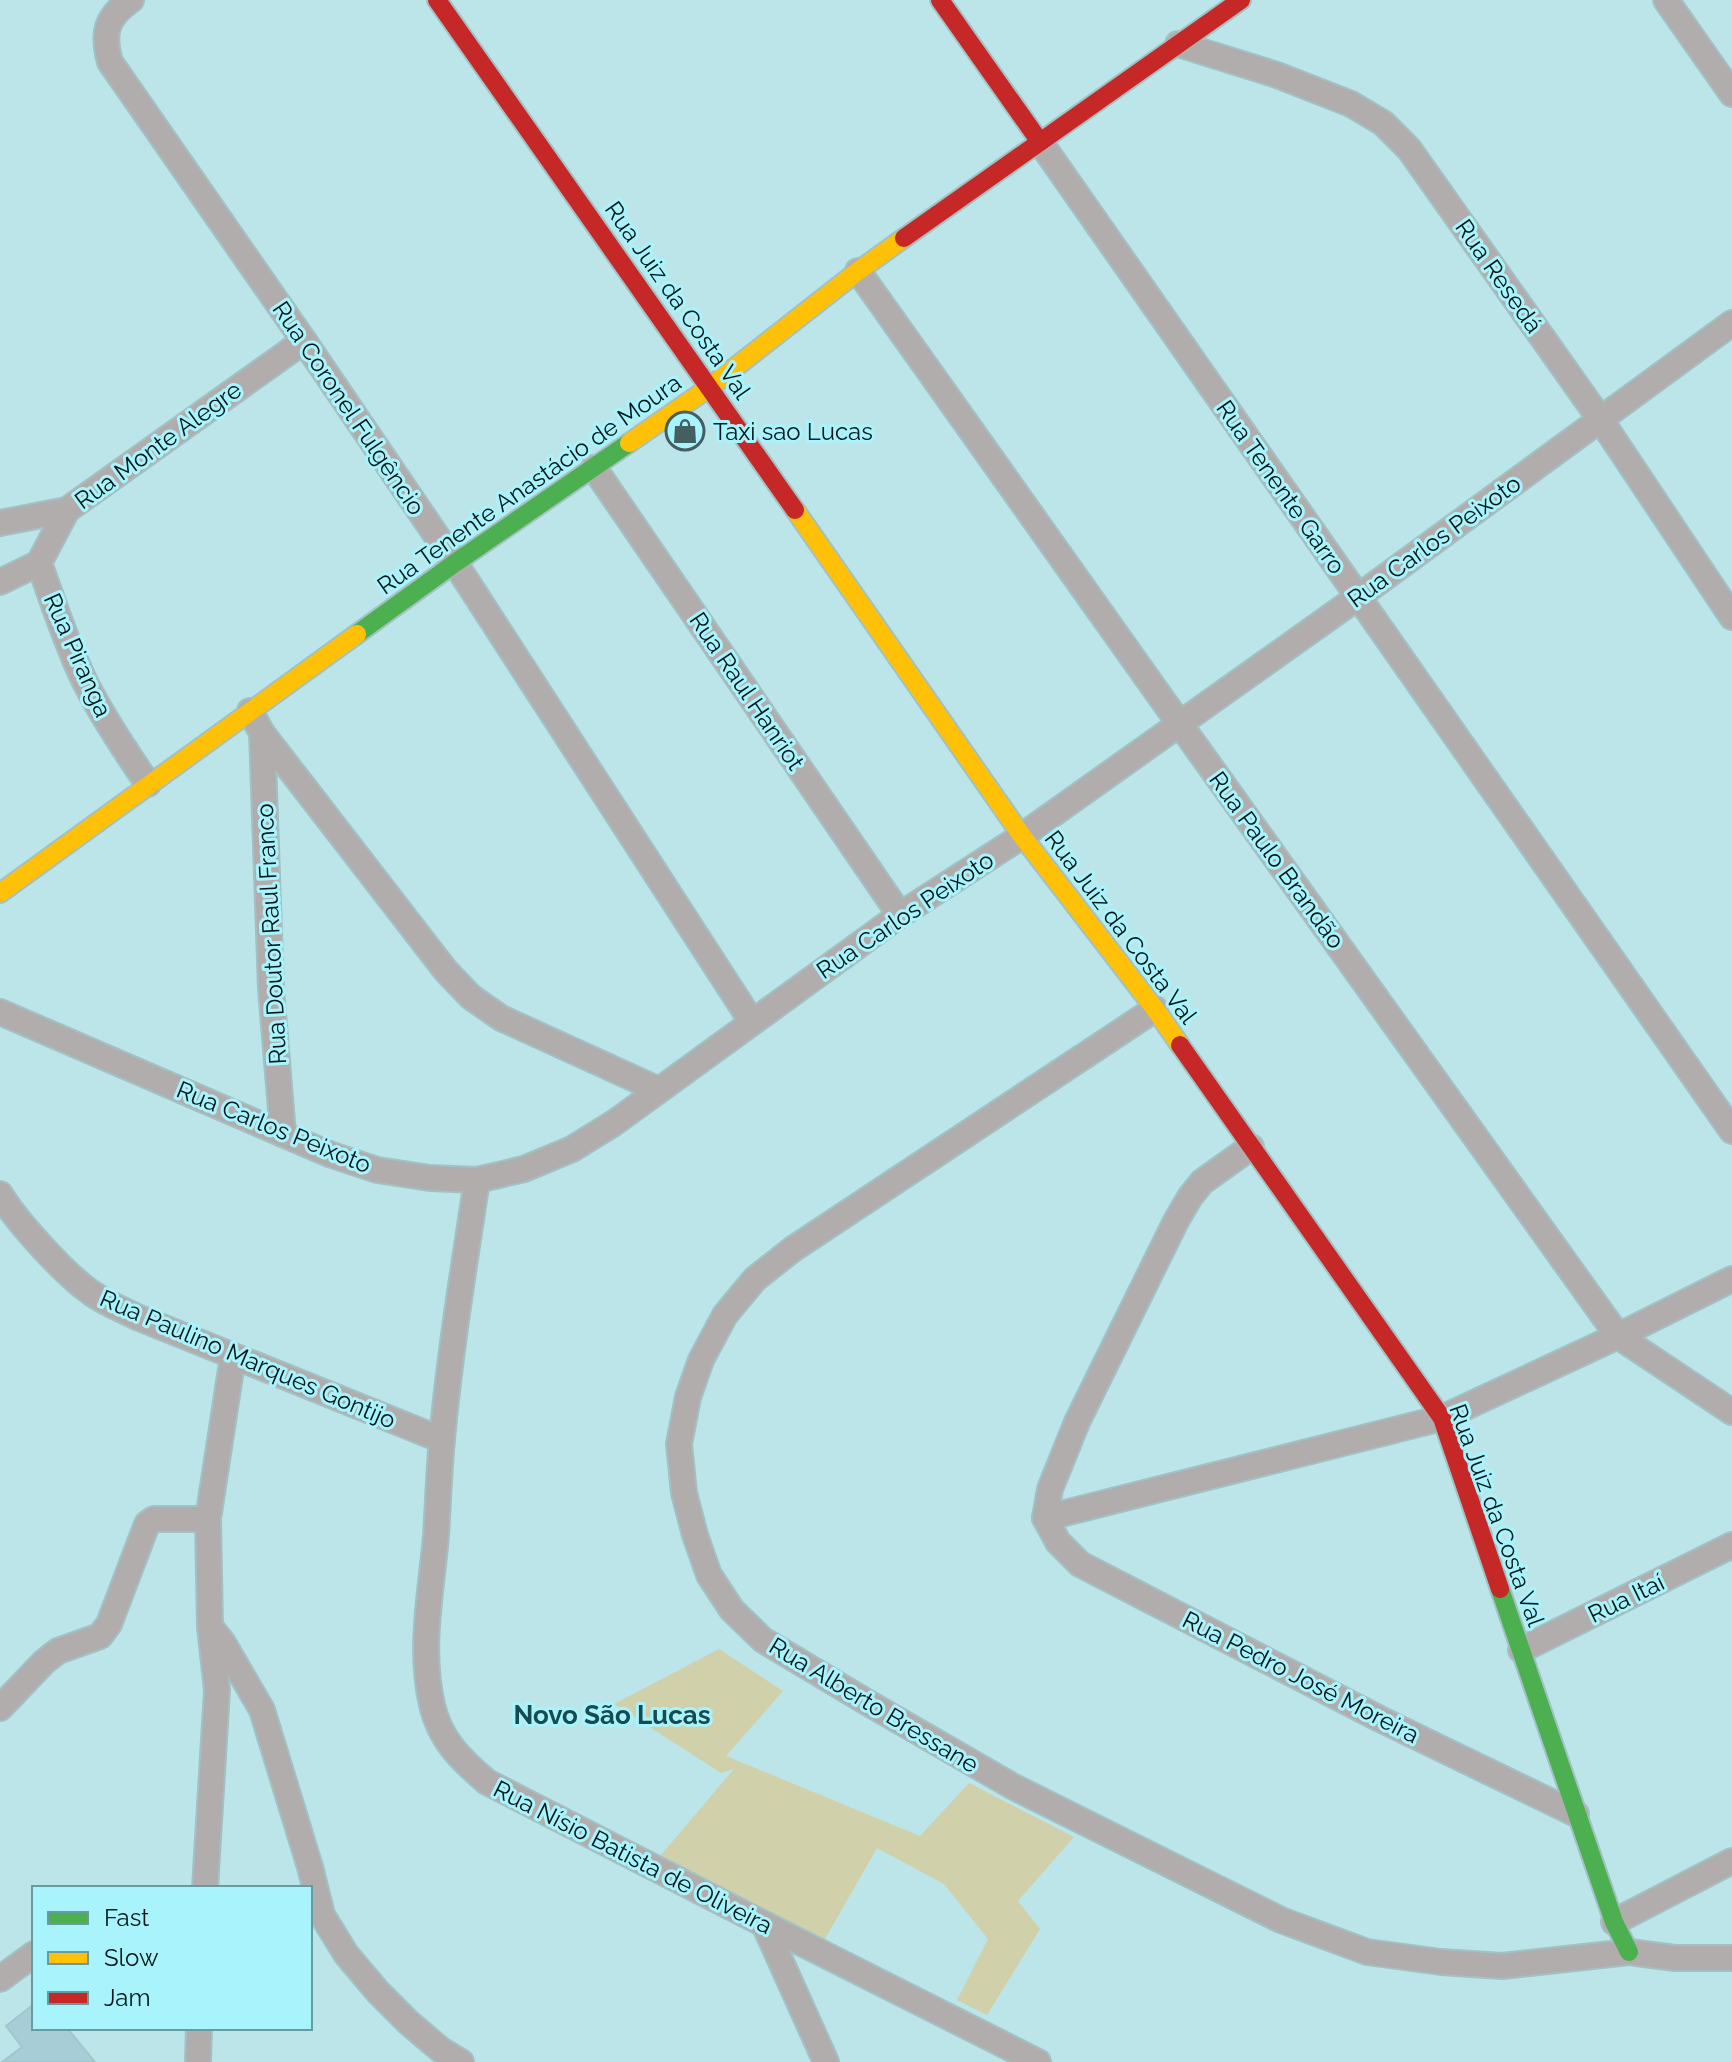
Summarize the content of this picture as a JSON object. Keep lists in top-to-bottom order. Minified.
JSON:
{"streets":{"street":["Rua Resedá","Rua Juiz da Costa Val","Rua Coronel Fulgêncio","Rua Monte Alegre","Rua Tenente Anastácio de Moura","Rua Tenente Garro","Rua Carlos Peixoto","Rua Piranga","Rua Raul Hanriot","Rua Paulo Brandão","Rua Doutor Raul Franco","Rua Paulino Marques Gontijo","Rua Itaí","Rua Pedro José Moreira","Rua Alberto Bressane","Rua Nísio Batista de Oliveira"]},"crossings":[["Rua Resedá","Rua Tenente Anastácio de Moura"],["Rua Resedá","Rua Carlos Peixoto"],["Rua Juiz da Costa Val","Rua Tenente Anastácio de Moura"],["Rua Juiz da Costa Val","Rua Carlos Peixoto"],["Rua Juiz da Costa Val","Rua Itaí"],["Rua Juiz da Costa Val","Rua Pedro José Moreira"],["Rua Juiz da Costa Val","Rua Alberto Bressane"],["Rua Coronel Fulgêncio","Rua Monte Alegre"],["Rua Coronel Fulgêncio","Rua Tenente Anastácio de Moura"],["Rua Coronel Fulgêncio","Rua Carlos Peixoto"],["Rua Tenente Anastácio de Moura","Rua Tenente Garro"],["Rua Tenente Anastácio de Moura","Rua Piranga"],["Rua Tenente Anastácio de Moura","Rua Raul Hanriot"],["Rua Tenente Anastácio de Moura","Rua Paulo Brandão"],["Rua Tenente Garro","Rua Carlos Peixoto"],["Rua Carlos Peixoto","Rua Raul Hanriot"],["Rua Carlos Peixoto","Rua Paulo Brandão"],["Rua Carlos Peixoto","Rua Doutor Raul Franco"],["Rua Carlos Peixoto","Rua Nísio Batista de Oliveira"],["Rua Paulino Marques Gontijo","Rua Nísio Batista de Oliveira"]],"districts":["Novo São Lucas"],"places":{"shop":["Taxi sao Lucas"]},"legend":["Fast","Slow","Jam"]}
